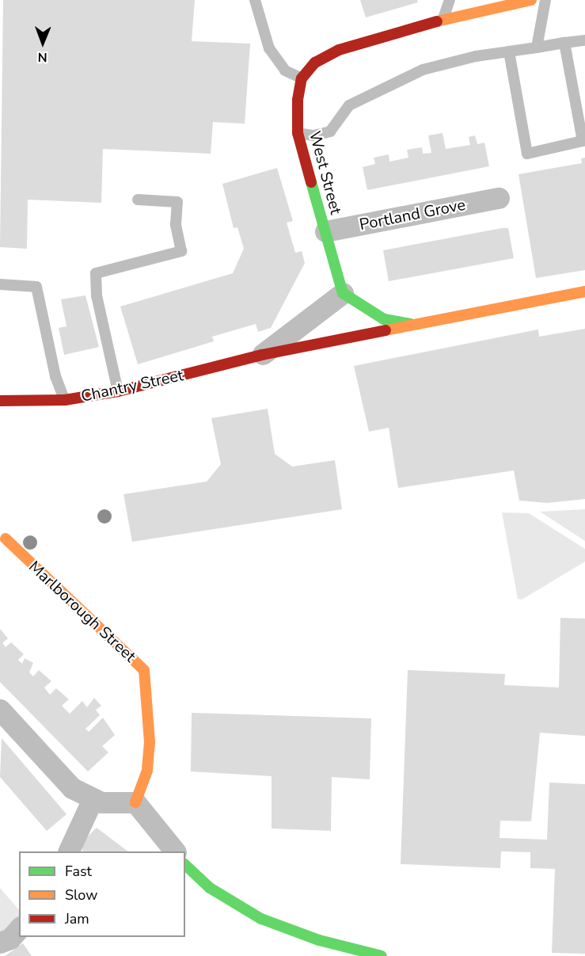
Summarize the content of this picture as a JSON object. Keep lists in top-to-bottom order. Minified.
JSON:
{"streets":{"street":["West Street","Portland Grove","Chantry Street","Marlborough Street"]},"crossings":[["West Street","Portland Grove"],["West Street","Chantry Street"]],"legend":["Fast","Slow","Jam"],"north":"bottom"}
